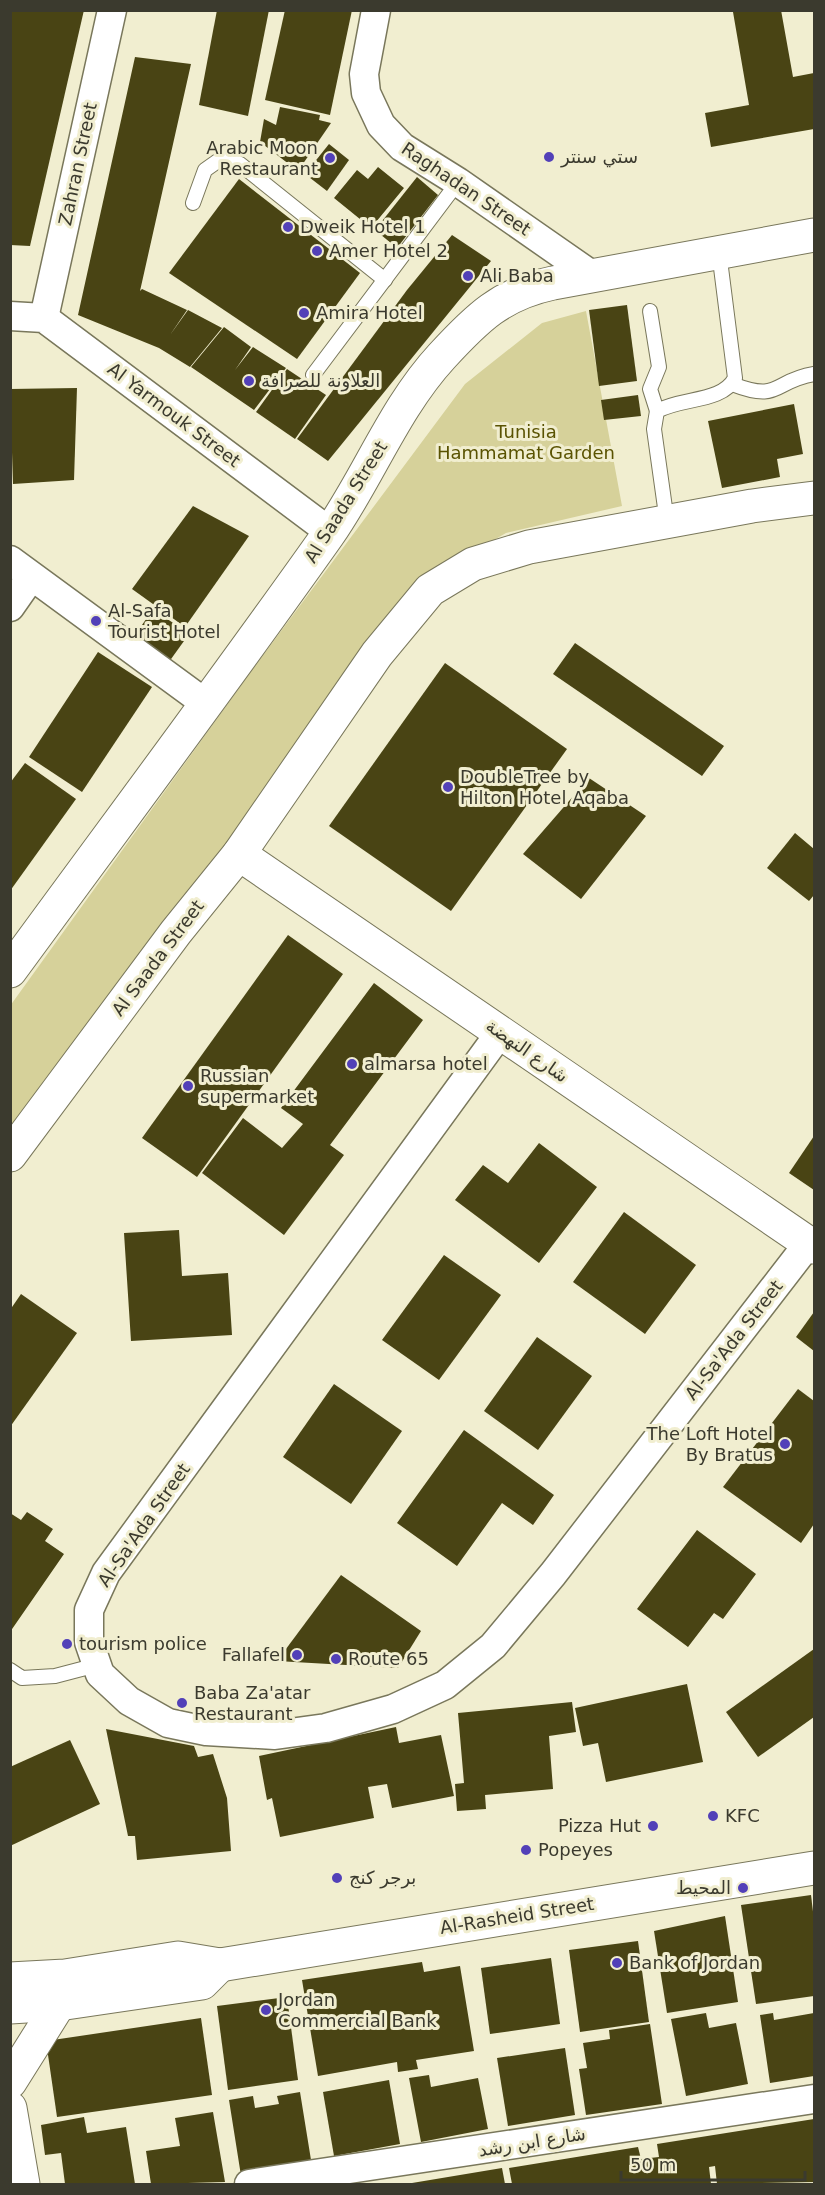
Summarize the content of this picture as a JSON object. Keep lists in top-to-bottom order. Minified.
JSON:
{"streets":{"main road":["Al Saada Street","شارع النهضة","Al-Rasheid Street"],"street":["Zahran Street","Raghadan Street","Al Yarmouk Street","Al-Sa'Ada Street","شارع ابن رشد"]},"crossings":[["Zahran Street","Al Yarmouk Street"],["Raghadan Street","Al Saada Street"],["Al Yarmouk Street","Al Saada Street"],["Al Saada Street","شارع النهضة"],["شارع النهضة","Al-Sa'Ada Street"]],"parks":["Tunisia Hammamat Garden"],"places":["ستي سنتر","Arabic Moon Restaurant","Dweik Hotel 1","Amer Hotel 2","Ali Baba","Amira Hotel","العلاونة للصرافة","Al-Safa Tourist Hotel","DoubleTree by Hilton Hotel Aqaba","almarsa hotel","Russian supermarket","The Loft Hotel By Bratus","tourism police","Fallafel","Route 65","Baba Za'atar Restaurant","KFC","Pizza Hut","Popeyes","برجر كنج","المحيط","Bank of Jordan","Jordan Commercial Bank"],"scale_bar":"50 m"}
